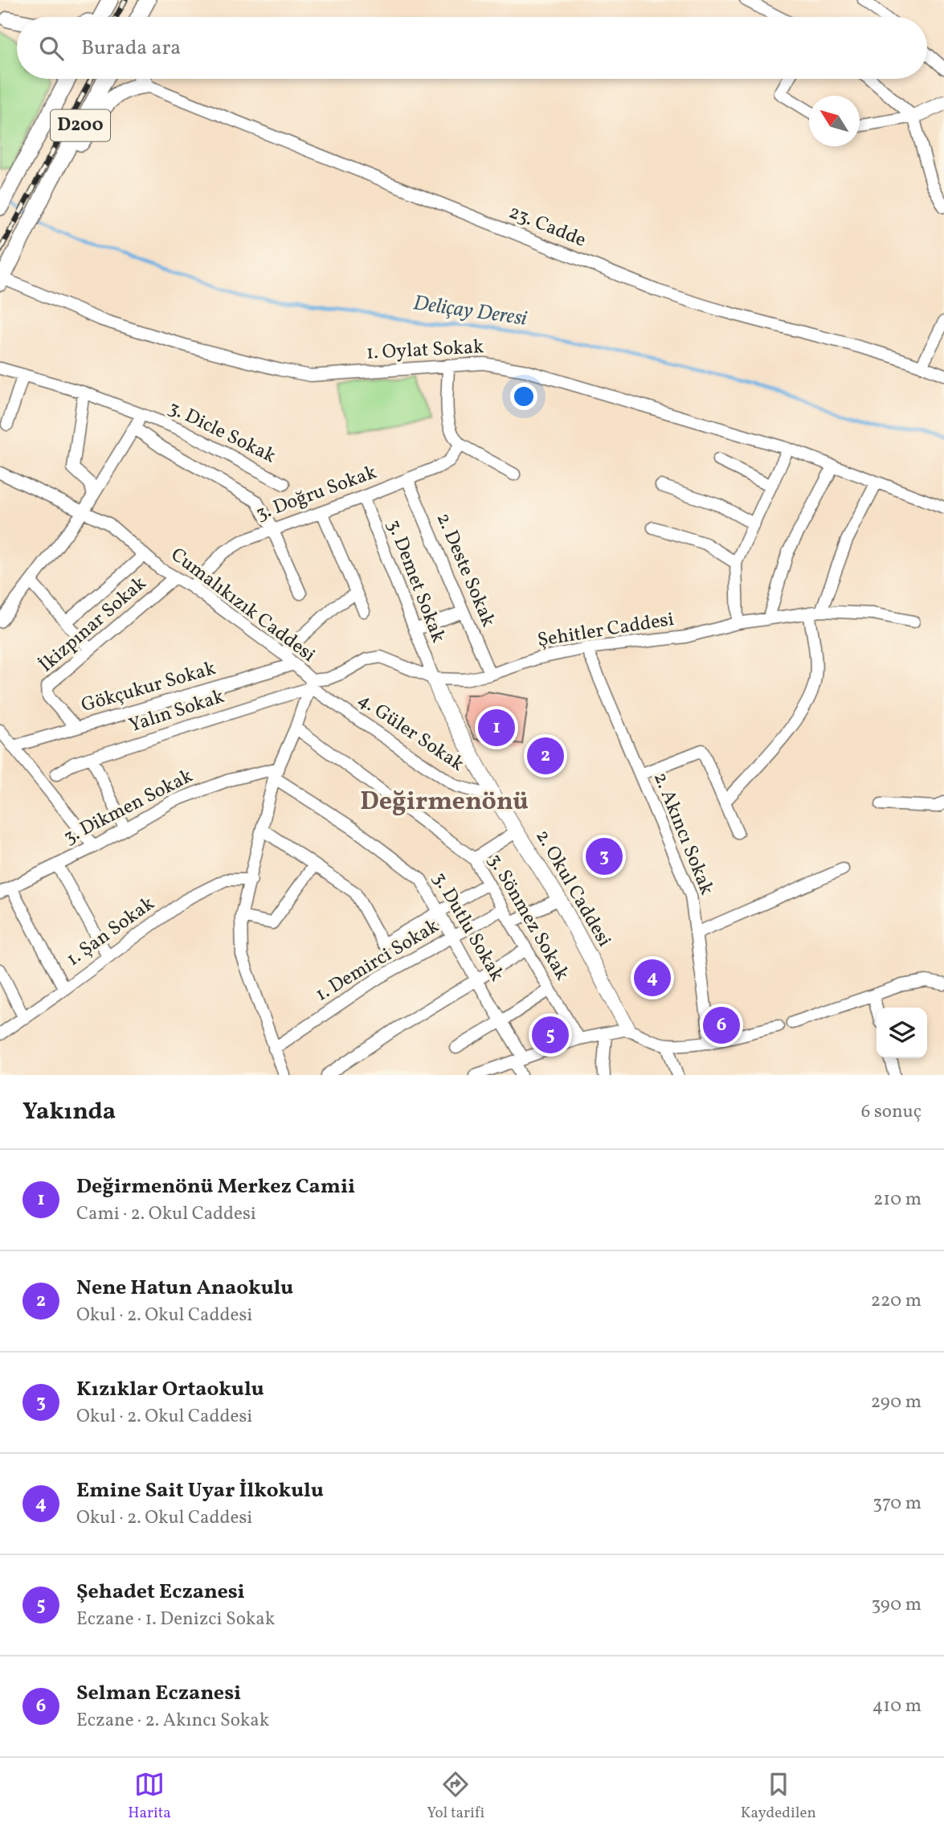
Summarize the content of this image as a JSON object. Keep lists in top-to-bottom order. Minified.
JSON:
{"streets":{"highway":["D200"],"main road":["2. Okul Caddesi"],"street":["23. Cadde","1. Oylat Sokak","3. Dicle Sokak","3. Doğru Sokak","2. Deste Sokak","3. Demet Sokak","Cumalıkızık Caddesi","İkizpınar Sokak","Şehitler Caddesi","Gökçukur Sokak","Yalın Sokak","4. Güler Sokak","3. Dikmen Sokak","2. Akıncı Sokak","3. Sönmez Sokak","3. Dutlu Sokak","1. Şan Sokak","1. Demirci Sokak"]},"crossings":[["D200","1. Oylat Sokak"],["3. Dicle Sokak","Cumalıkızık Caddesi"],["3. Doğru Sokak","2. Deste Sokak"],["3. Doğru Sokak","3. Demet Sokak"],["3. Doğru Sokak","Cumalıkızık Caddesi"],["2. Deste Sokak","Şehitler Caddesi"],["3. Demet Sokak","Şehitler Caddesi"],["3. Demet Sokak","2. Okul Caddesi"],["Cumalıkızık Caddesi","İkizpınar Sokak"],["Cumalıkızık Caddesi","Şehitler Caddesi"],["Cumalıkızık Caddesi","Gökçukur Sokak"],["Cumalıkızık Caddesi","Yalın Sokak"],["Cumalıkızık Caddesi","4. Güler Sokak"],["Cumalıkızık Caddesi","3. Dikmen Sokak"],["Cumalıkızık Caddesi","3. Sönmez Sokak"],["Cumalıkızık Caddesi","3. Dutlu Sokak"],["Cumalıkızık Caddesi","1. Şan Sokak"],["Cumalıkızık Caddesi","1. Demirci Sokak"],["İkizpınar Sokak","Gökçukur Sokak"],["Şehitler Caddesi","Yalın Sokak"],["Şehitler Caddesi","4. Güler Sokak"],["Şehitler Caddesi","2. Akıncı Sokak"],["Şehitler Caddesi","2. Okul Caddesi"],["Yalın Sokak","4. Güler Sokak"],["4. Güler Sokak","2. Okul Caddesi"],["3. Dikmen Sokak","3. Dutlu Sokak"],["3. Sönmez Sokak","1. Demirci Sokak"],["3. Dutlu Sokak","1. Demirci Sokak"]],"districts":["Değirmenönü"],"water":["Deliçay Deresi"],"north":"top left","page":{"search":"Burada ara","pins":["1","2","3","4","6","5"],"heading":["Yakında","6 sonuç"],"list":[{"mark":"1","name":"Değirmenönü Merkez Camii","note":"Cami · 2. Okul Caddesi","value":"210 m"},{"mark":"2","name":"Nene Hatun Anaokulu","note":"Okul · 2. Okul Caddesi","value":"220 m"},{"mark":"3","name":"Kızıklar Ortaokulu","note":"Okul · 2. Okul Caddesi","value":"290 m"},{"mark":"4","name":"Emine Sait Uyar İlkokulu","note":"Okul · 2. Okul Caddesi","value":"370 m"},{"mark":"5","name":"Şehadet Eczanesi","note":"Eczane · 1. Denizci Sokak","value":"390 m"},{"mark":"6","name":"Selman Eczanesi","note":"Eczane · 2. Akıncı Sokak","value":"410 m"}],"nav":["Harita","Yol tarifi","Kaydedilen"]}}
